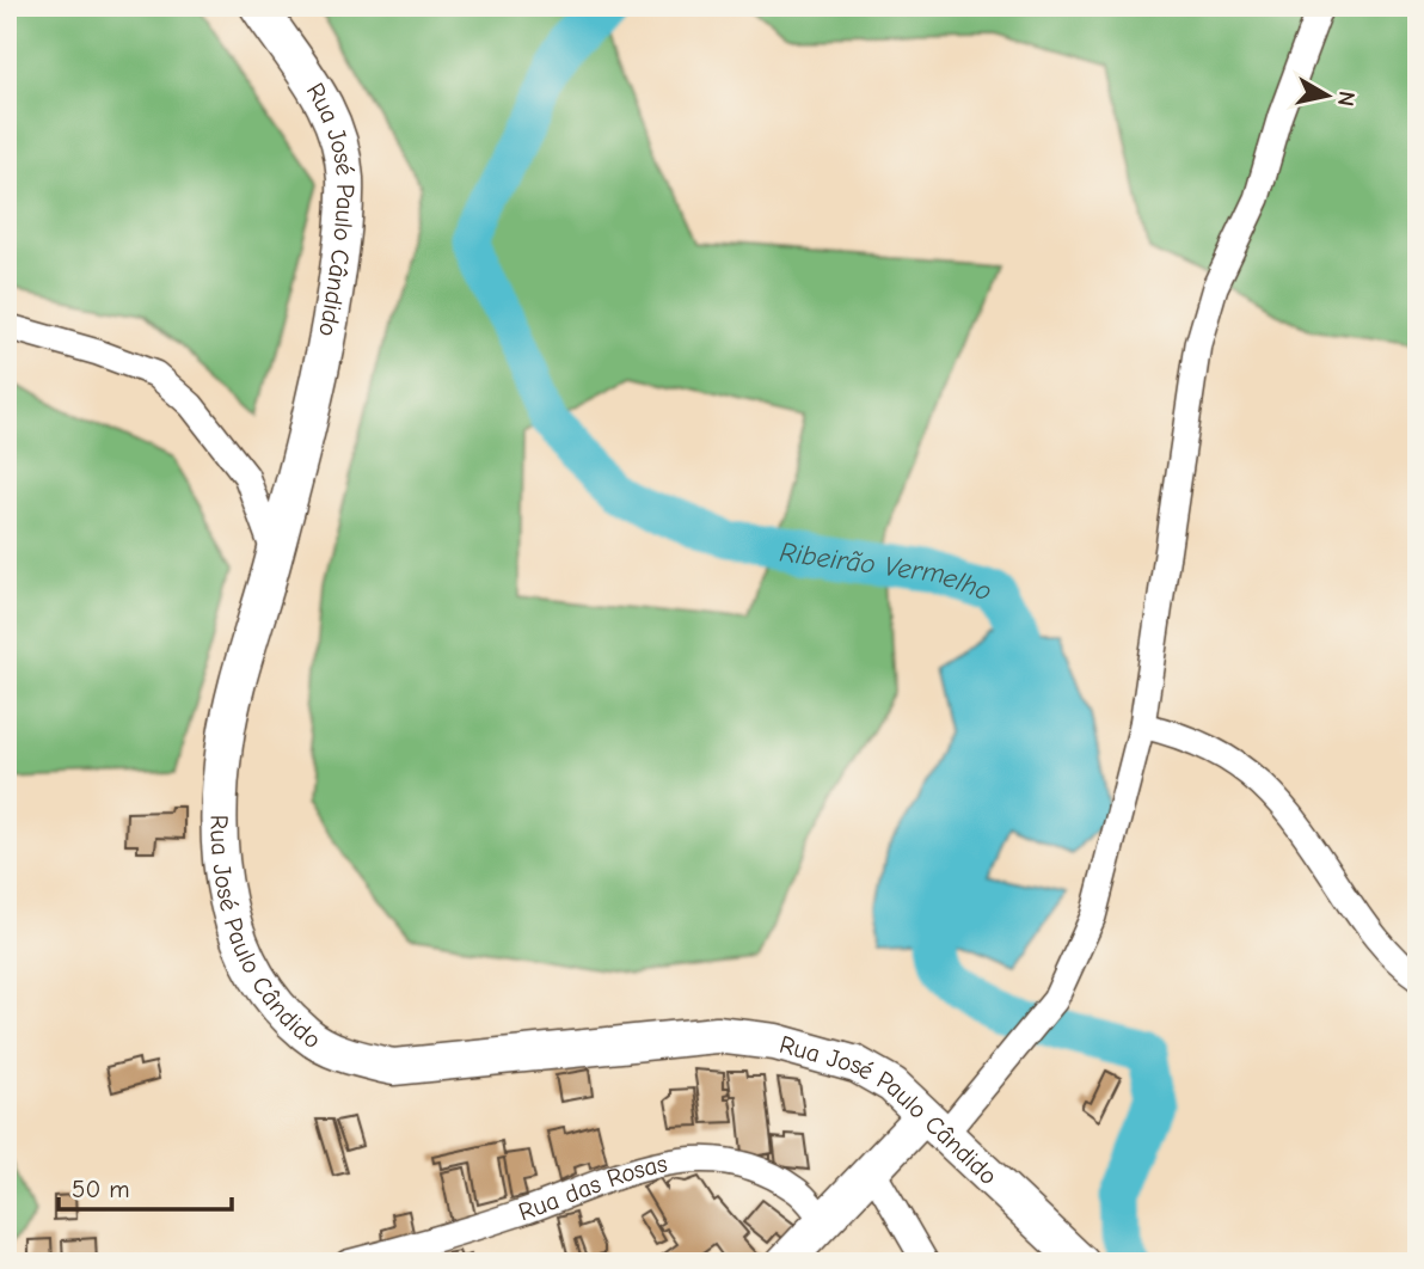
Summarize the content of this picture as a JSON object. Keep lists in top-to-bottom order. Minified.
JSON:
{"streets":{"street":["Rua José Paulo Cândido","Rua das Rosas"]},"water":["Ribeirão Vermelho"],"scale_bar":"50 m","north":"right"}
